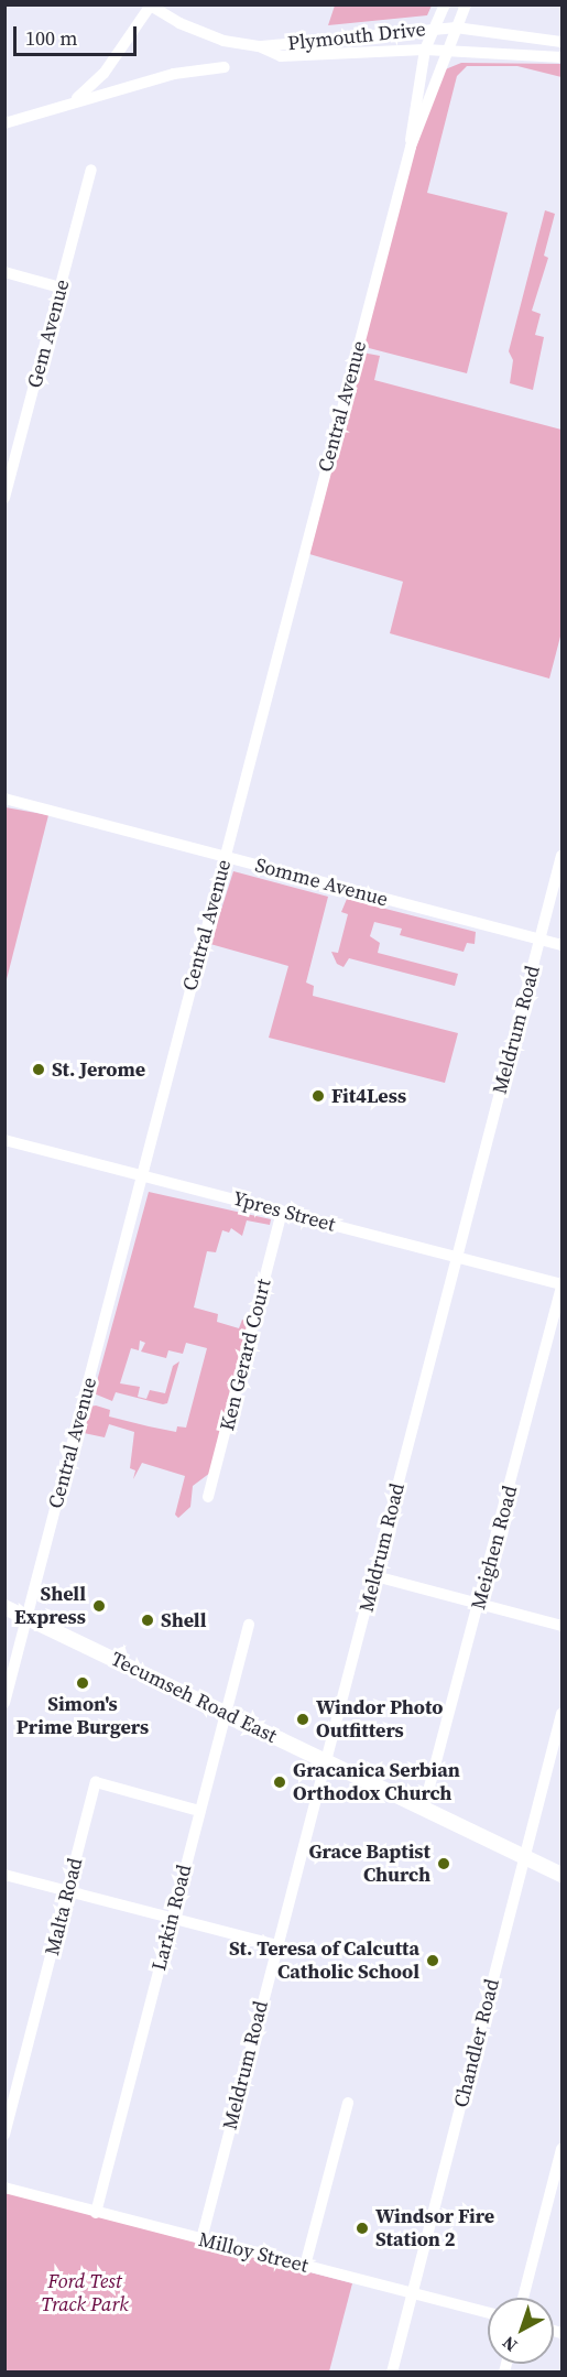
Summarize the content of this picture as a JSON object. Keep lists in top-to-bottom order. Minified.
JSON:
{"streets":{"main road":["Tecumseh Road East"],"street":["Plymouth Drive","Gem Avenue","Central Avenue","Somme Avenue","Meldrum Road","Ypres Street","Ken Gerard Court","Meighen Road","Malta Road","Larkin Road","Chandler Road","Milloy Street"]},"crossings":[["Plymouth Drive","Central Avenue"],["Central Avenue","Somme Avenue"],["Central Avenue","Ypres Street"],["Central Avenue","Tecumseh Road East"],["Somme Avenue","Meldrum Road"],["Meldrum Road","Ypres Street"],["Meldrum Road","Tecumseh Road East"],["Meldrum Road","Milloy Street"],["Ypres Street","Ken Gerard Court"],["Ypres Street","Meighen Road"],["Meighen Road","Tecumseh Road East"],["Tecumseh Road East","Larkin Road"],["Tecumseh Road East","Chandler Road"],["Malta Road","Larkin Road"],["Larkin Road","Milloy Street"],["Chandler Road","Milloy Street"]],"parks":["Ford Test Track Park"],"places":["St. Jerome","Fit4Less","Shell Express","Shell","Simon's Prime Burgers","Windor Photo Outfitters","Gracanica Serbian Orthodox Church","Grace Baptist Church","St. Teresa of Calcutta Catholic School","Windsor Fire Station 2"],"scale_bar":"100 m","north":"bottom left"}
